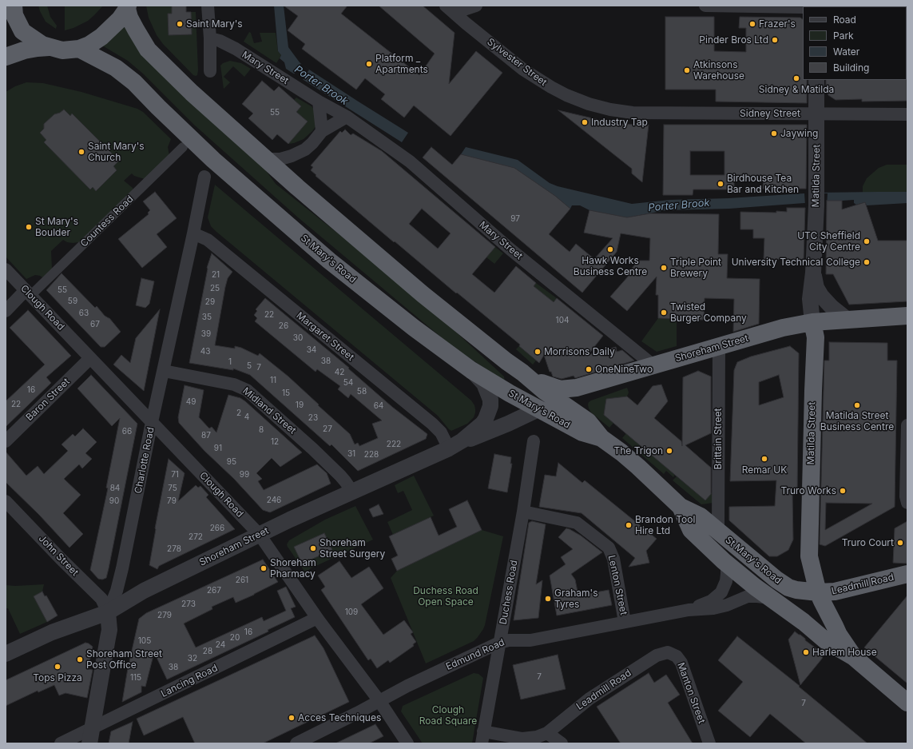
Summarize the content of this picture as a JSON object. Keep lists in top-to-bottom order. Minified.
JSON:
{"streets":{"highway":["Matilda Street","St Mary's Road","Shoreham Street","Leadmill Road"],"street":["Sylvester Street","Mary Street","Sidney Street","Countess Road","Clough Road","Margaret Street","Baron Street","Midland Street","Brittain Street","Charlotte Road","John Street","Lenton Street","Duchess Road","Edmund Road","Lancing Road","Manton Street"]},"crossings":[["Sylvester Street","Sidney Street"],["Mary Street","Shoreham Street"],["Sidney Street","Matilda Street"],["Matilda Street","St Mary's Road"],["Matilda Street","Shoreham Street"],["Matilda Street","Leadmill Road"],["Countess Road","Clough Road"],["St Mary's Road","Shoreham Street"],["St Mary's Road","Brittain Street"],["St Mary's Road","Leadmill Road"],["St Mary's Road","Edmund Road"],["Clough Road","Shoreham Street"],["Clough Road","Baron Street"],["Clough Road","Charlotte Road"],["Clough Road","Edmund Road"],["Clough Road","Lancing Road"],["Margaret Street","Shoreham Street"],["Margaret Street","Charlotte Road"],["Shoreham Street","Midland Street"],["Shoreham Street","Brittain Street"],["Shoreham Street","Charlotte Road"],["Shoreham Street","John Street"],["Midland Street","Charlotte Road"],["Charlotte Road","John Street"],["Charlotte Road","Lancing Road"],["Leadmill Road","Manton Street"],["Lenton Street","Duchess Road"],["Lenton Street","Edmund Road"],["Duchess Road","Edmund Road"]],"water":["Porter Brook"],"parks":["Duchess Road Open Space","Clough Road Square"],"places":["Saint Mary's","Frazer's","Pinder Bros Ltd","Platform _ Apartments","Atkinsons Warehouse","Sidney & Matilda","Industry Tap","Jaywing","Saint Mary's Church","Birdhouse Tea Bar and Kitchen","St Mary's Boulder","UTC Sheffield City Centre","Hawk Works Business Centre","University Technical College","Triple Point Brewery","Twisted Burger Company","Morrisons Daily","OneNineTwo","Matilda Street Business Centre","The Trigon","Remar UK","Truro Works","Brandon Tool Hire Ltd","Truro Court","Shoreham Street Surgery","Shoreham Pharmacy","Graham's Tyres","Harlem House","Shoreham Street Post Office","Tops Pizza","Acces Techniques"],"house_numbers":["55","97","21","25","55","59","29","63","22","35","104","67","26","39","30","34","43","38","1","5","7","42","11","54","16","58","15","49","22","19","64","2","4","23","27","8","66","87","12","222","91","31","228","95","71","99","84","75","246","90","79","266","272","278","261","267","273","109","279","16","20","105","24","28","32","38","7","115","7"],"legend":["Road","Park","Water","Building"]}
